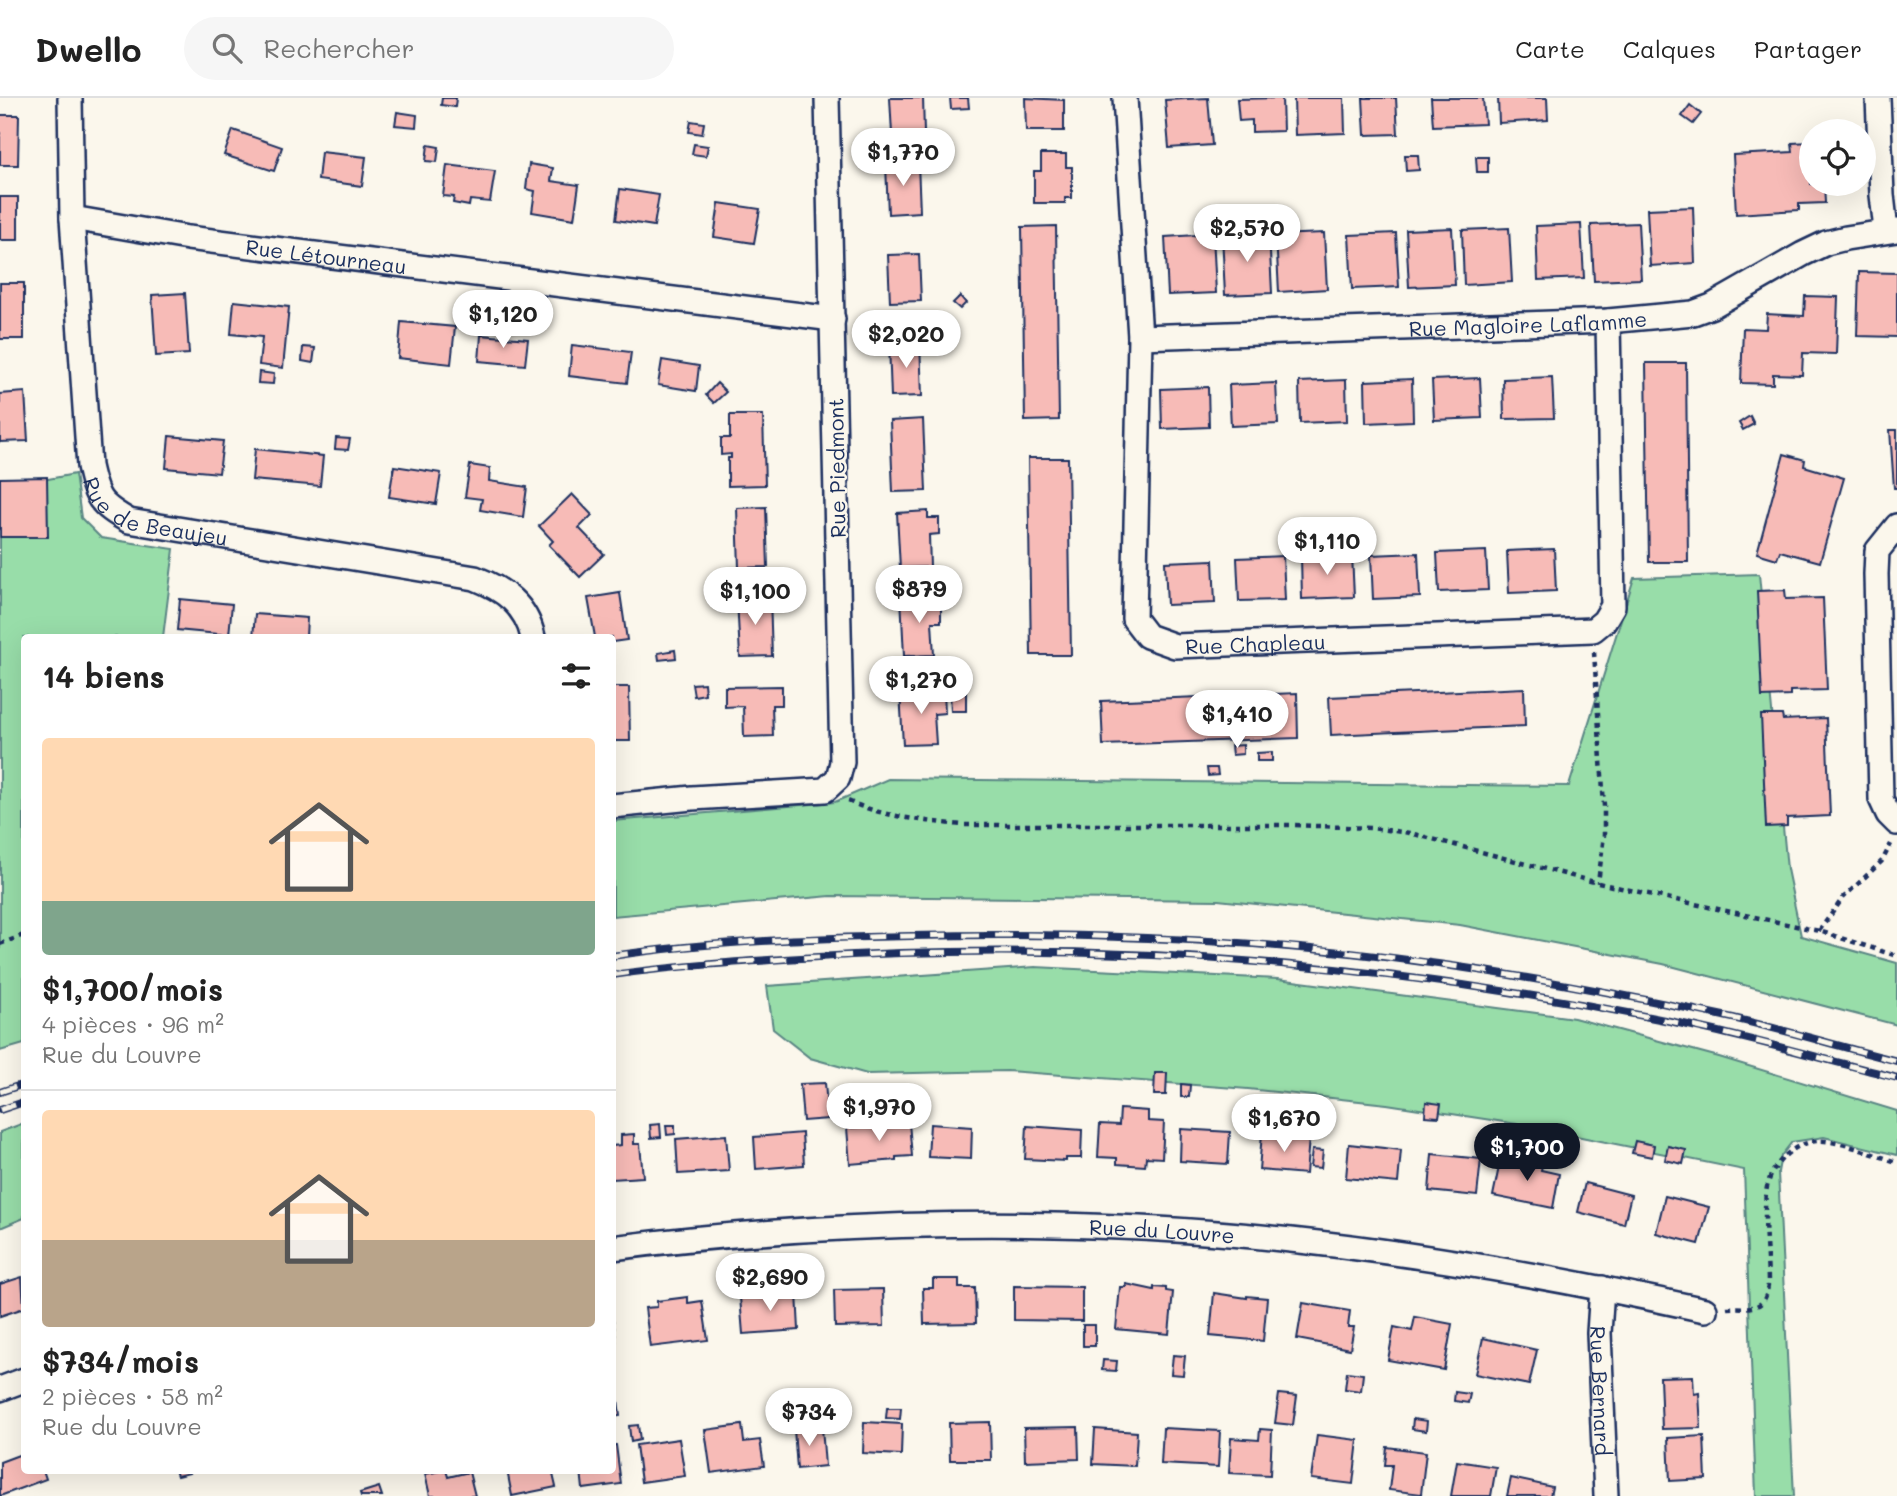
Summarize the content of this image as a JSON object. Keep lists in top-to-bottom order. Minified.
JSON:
{"streets":{"street":["Rue Létourneau","Rue Magloire Laflamme","Rue Piedmont","Rue de Beaujeu","Rue Chapleau","Rue du Louvre","Rue Bernard"]},"crossings":[["Rue Létourneau","Rue Piedmont"],["Rue Létourneau","Rue de Beaujeu"],["Rue Magloire Laflamme","Rue Chapleau"],["Rue du Louvre","Rue Bernard"]],"page":{"header":"Dwello","search":"Rechercher","nav":["Carte","Calques","Partager"],"price":["$1,770","$2,570","$1,120","$2,020","$1,110","$879","$1,100","$1,270","$1,410","$1,970","$1,670","$1,700","$2,690","$734"],"heading":"14 biens","list":[{"name":"$1,700/mois","note":"4 pièces · 96 m² · Rue du Louvre"},{"name":"$734/mois","note":"2 pièces · 58 m² · Rue du Louvre"}]}}
